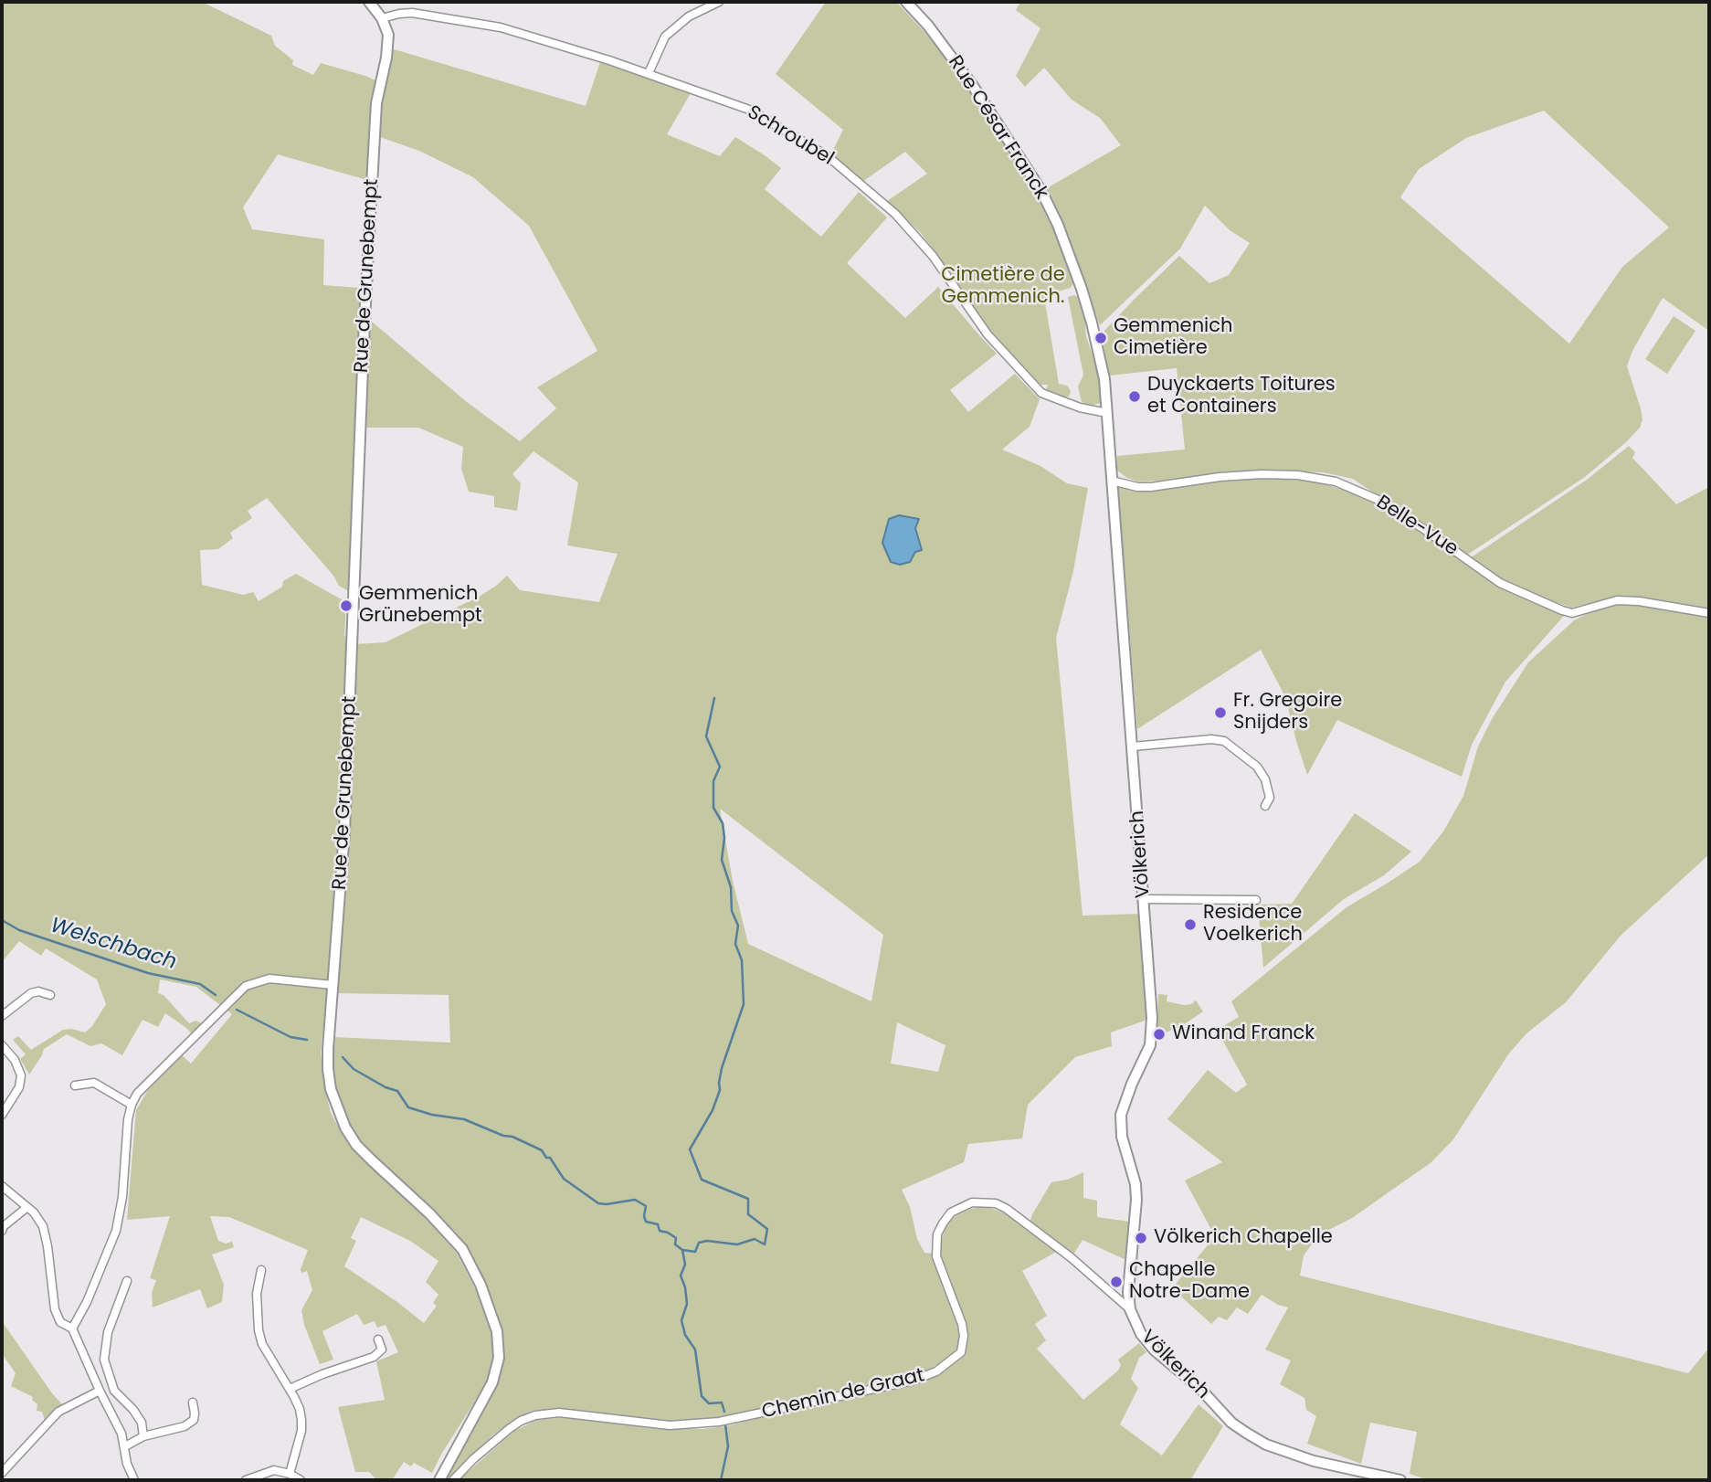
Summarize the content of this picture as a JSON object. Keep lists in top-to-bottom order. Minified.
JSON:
{"streets":{"main road":["Rue César Franck","Rue de Grunebempt","Völkerich"],"street":["Schroubel","Belle-Vue","Chemin de Graat"]},"crossings":[["Rue César Franck","Schroubel"],["Rue César Franck","Völkerich"],["Schroubel","Rue de Grunebempt"],["Schroubel","Völkerich"],["Belle-Vue","Völkerich"],["Völkerich","Chemin de Graat"]],"water":["Welschbach"],"parks":["Cimetière de Gemmenich."],"places":["Gemmenich Cimetière","Duyckaerts Toitures et Containers","Gemmenich Grünebempt","Fr. Gregoire Snijders","Residence Voelkerich","Winand Franck","Völkerich Chapelle","Chapelle Notre-Dame"]}
